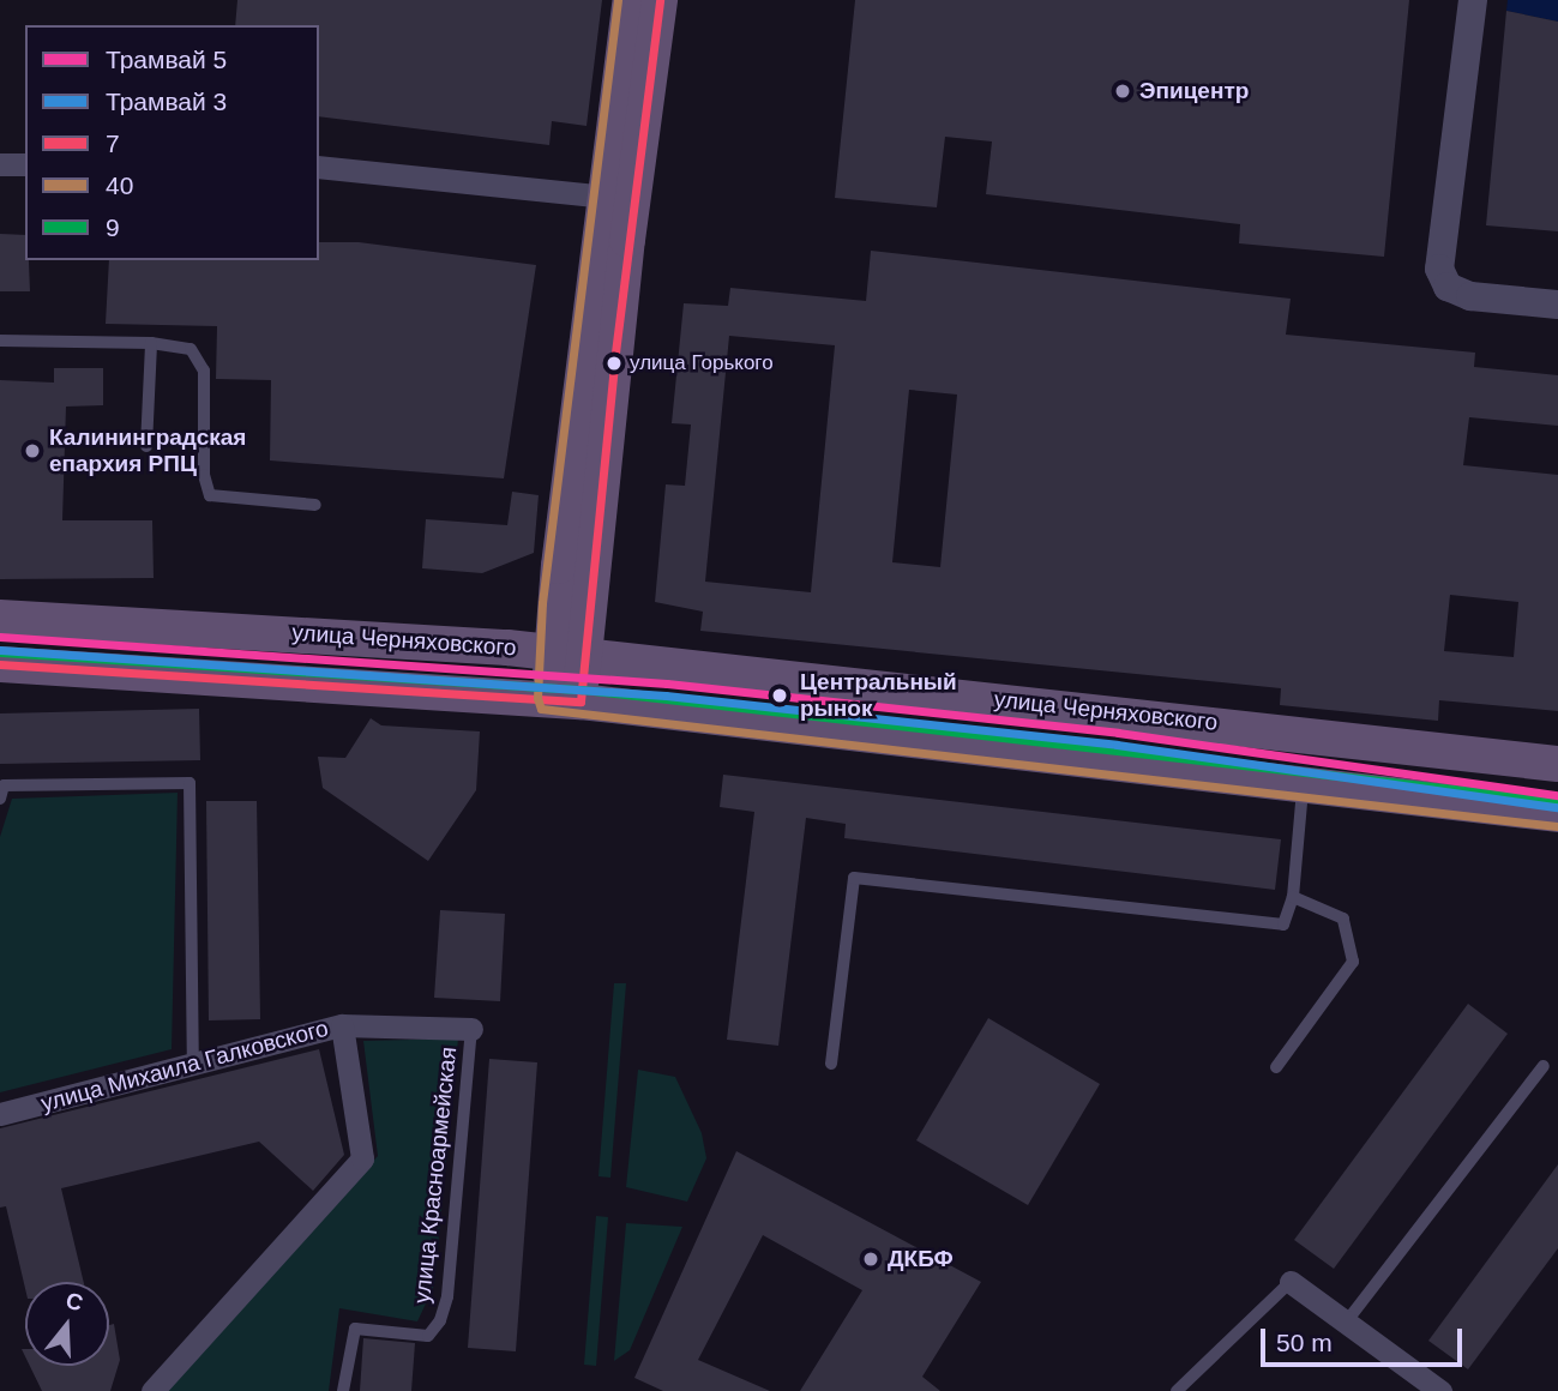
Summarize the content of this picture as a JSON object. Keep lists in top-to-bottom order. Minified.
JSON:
{"streets":{"main road":["улица Черняховского"],"street":["улица Михаила Галковского"],"lane":["улица Красноармейская"]},"crossings":[["улица Михаила Галковского","улица Красноармейская"]],"places":["Эпицентр","улица Горького","Калининградская епархия РПЦ","Центральный рынок","ДКБФ"],"lines":["transit line 7","transit line 40","tram line 5","tram line 3","transit line 9"],"legend":["Трамвай 5","Трамвай 3","7","40","9"],"scale_bar":"50 m","north":"top"}
